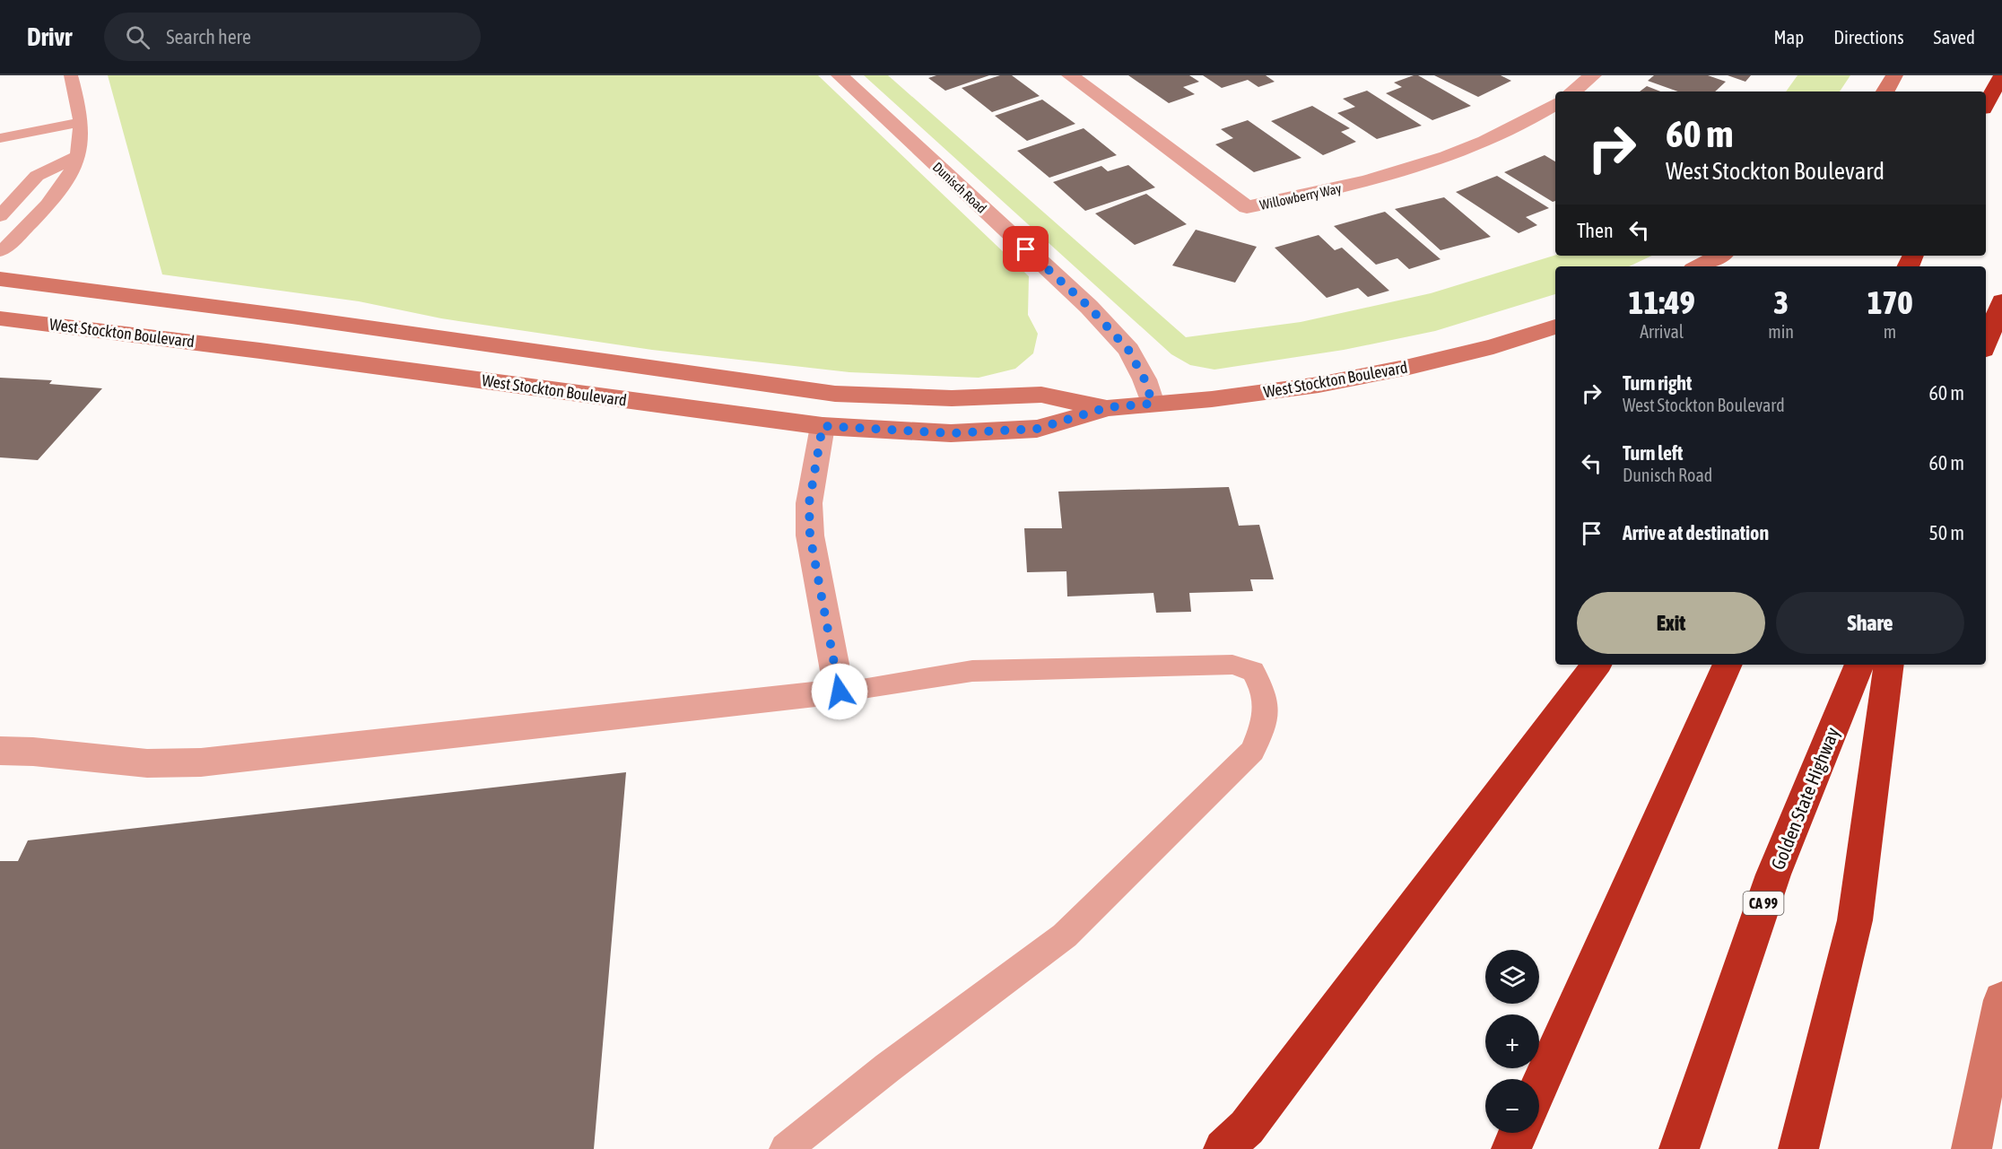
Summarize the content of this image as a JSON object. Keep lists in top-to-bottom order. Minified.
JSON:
{"streets":{"highway":["Golden State Highway","CA 99"],"street":["Dunisch Road","Willowberry Way","West Stockton Boulevard"]},"crossings":[["Dunisch Road","West Stockton Boulevard"]],"page":{"header":"Drivr","search":"Search here","nav":["Map","Directions","Saved"],"turn":["60 m","West Stockton Boulevard"],"then":"Then","eta":["11:49","Arrival","3","min","170","m"],"list":[{"name":"Turn right","note":"West Stockton Boulevard","value":"60 m"},{"name":"Turn left","note":"Dunisch Road","value":"60 m"},{"name":"Arrive at destination","value":"50 m"}],"buttons":["Exit","Share"],"map_buttons":["+","−"]}}
